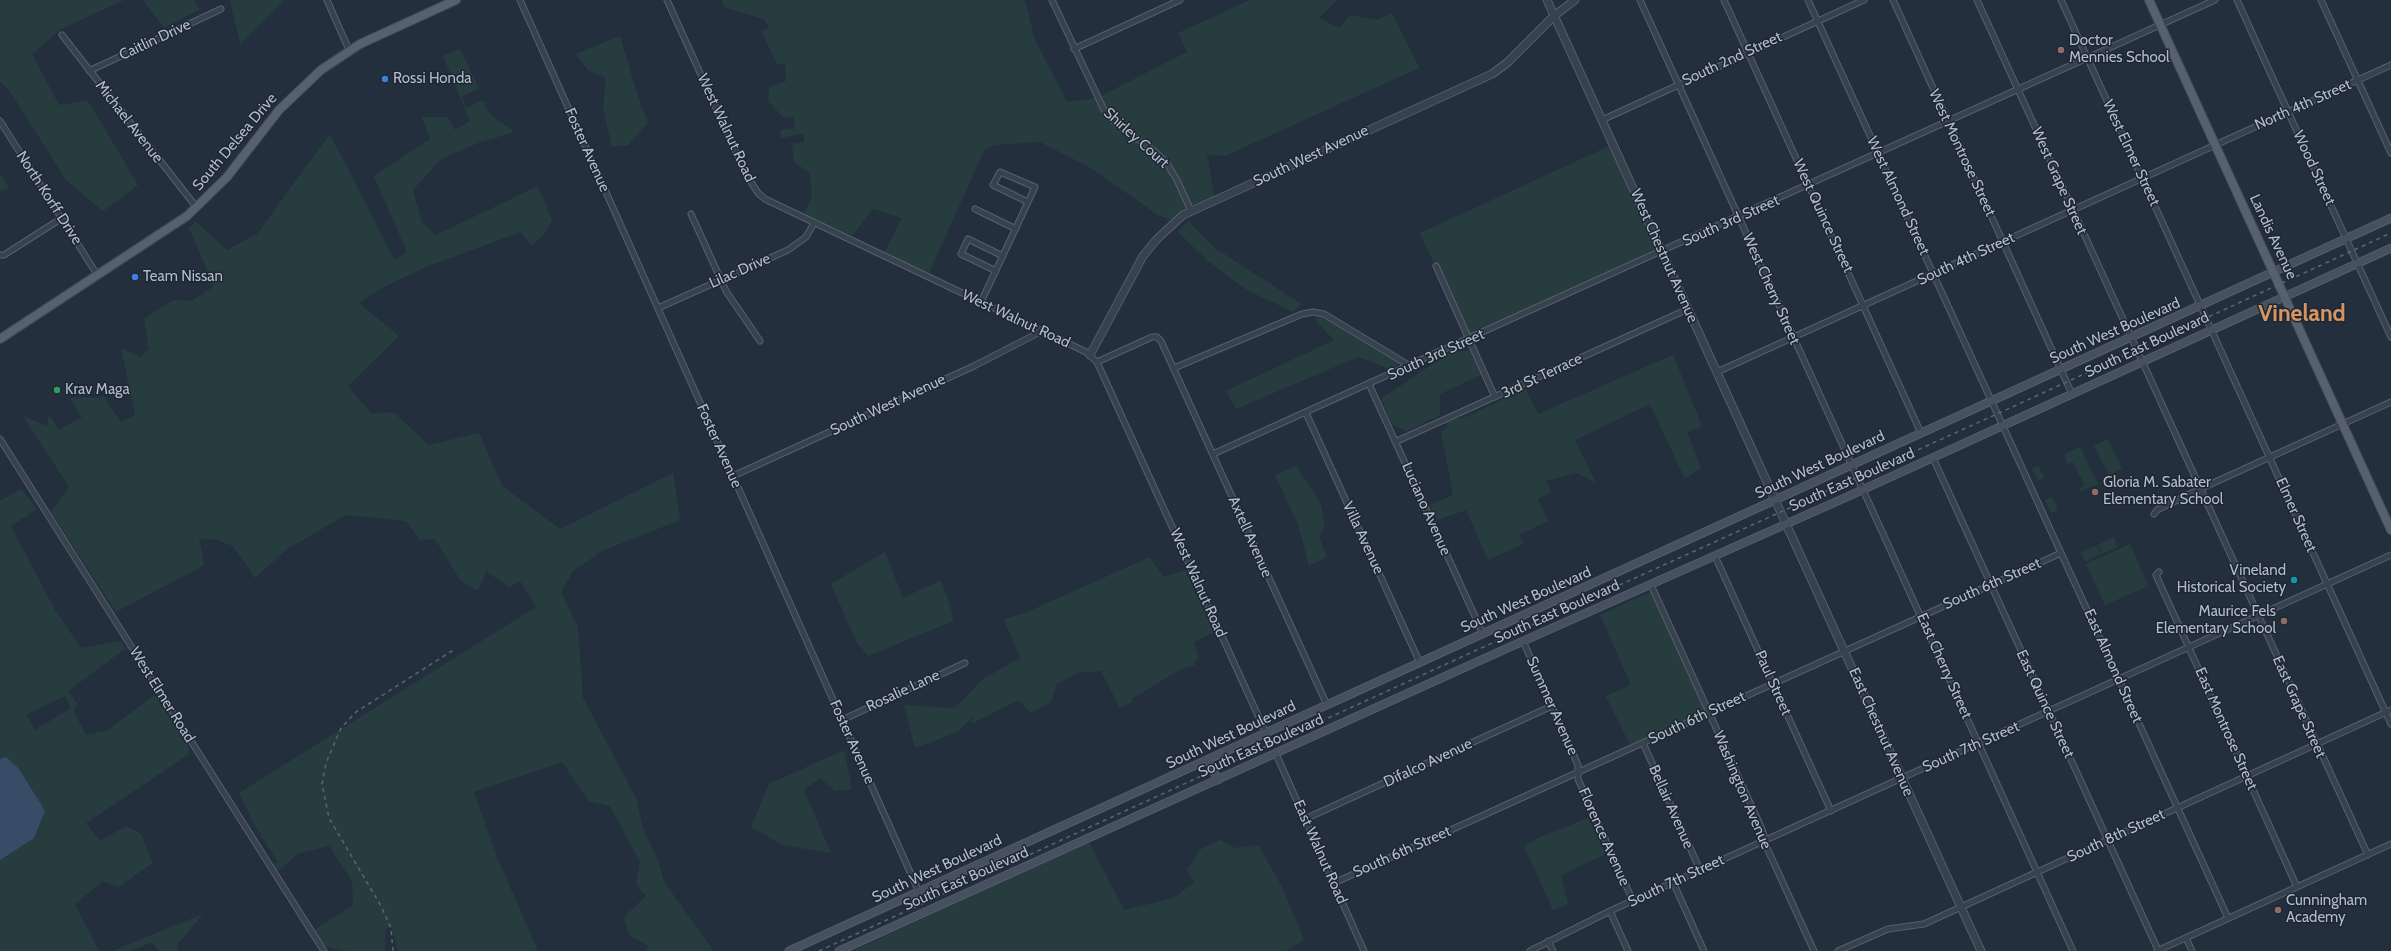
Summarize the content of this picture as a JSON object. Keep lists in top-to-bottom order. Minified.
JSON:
{"streets":{"main road":["South Delsea Drive","Landis Avenue","South West Boulevard","South East Boulevard"],"street":["Caitlin Drive","South 2nd Street","North 4th Street","Michael Avenue","West Walnut Road","Shirley Court","Foster Avenue","West Montrose Street","West Elmer Street","South West Avenue","Wood Street","West Grape Street","West Almond Street","North Korff Drive","West Quince Street","South 3rd Street","West Chestnut Avenue","South 4th Street","Lilac Drive","West Cherry Street","3rd St Terrace","Luciano Avenue","Elmer Street","Axtell Avenue","Villa Avenue","South 6th Street","East Cherry Street","East Almond Street","Paul Street","Rosalie Lane","West Elmer Road","East Quince Street","Summer Avenue","East Grape Street","East Montrose Street","East Chestnut Avenue","South 7th Street","Difalco Avenue","Washington Avenue","Bellair Avenue","South 8th Street","Florence Avenue","East Walnut Road"]},"crossings":[["Caitlin Drive","Michael Avenue"],["South 2nd Street","West Almond Street"],["South 2nd Street","West Quince Street"],["South 2nd Street","West Chestnut Avenue"],["South 2nd Street","West Cherry Street"],["North 4th Street","Wood Street"],["North 4th Street","Landis Avenue"],["North 4th Street","South 4th Street"],["Michael Avenue","South Delsea Drive"],["West Walnut Road","South West Avenue"],["West Walnut Road","Lilac Drive"],["West Walnut Road","South West Boulevard"],["West Walnut Road","Axtell Avenue"],["Shirley Court","South West Avenue"],["South Delsea Drive","North Korff Drive"],["Foster Avenue","South West Avenue"],["Foster Avenue","Lilac Drive"],["Foster Avenue","South West Boulevard"],["Foster Avenue","Rosalie Lane"],["West Montrose Street","South 3rd Street"],["West Montrose Street","South 4th Street"],["West Montrose Street","South West Boulevard"],["West Montrose Street","South East Boulevard"],["West Elmer Street","South 3rd Street"],["West Elmer Street","South 4th Street"],["West Elmer Street","South West Boulevard"],["West Elmer Street","Elmer Street"],["South West Avenue","West Chestnut Avenue"],["Wood Street","South West Boulevard"],["Wood Street","South East Boulevard"],["West Grape Street","South 3rd Street"],["West Grape Street","South 4th Street"],["West Grape Street","South West Boulevard"],["West Grape Street","South East Boulevard"],["West Grape Street","East Grape Street"],["West Almond Street","South 3rd Street"],["West Almond Street","South 4th Street"],["West Almond Street","South West Boulevard"],["West Almond Street","East Almond Street"],["West Quince Street","South 3rd Street"],["West Quince Street","South 4th Street"],["West Quince Street","South West Boulevard"],["South 3rd Street","Landis Avenue"],["South 3rd Street","West Chestnut Avenue"],["South 3rd Street","West Cherry Street"],["South 3rd Street","Luciano Avenue"],["South 3rd Street","Axtell Avenue"],["South 3rd Street","Villa Avenue"],["Landis Avenue","South 4th Street"],["Landis Avenue","South West Boulevard"],["Landis Avenue","South East Boulevard"],["West Chestnut Avenue","South 4th Street"],["West Chestnut Avenue","South West Boulevard"],["West Chestnut Avenue","3rd St Terrace"],["West Chestnut Avenue","East Chestnut Avenue"],["South 4th Street","West Cherry Street"],["West Cherry Street","South West Boulevard"],["West Cherry Street","South East Boulevard"],["West Cherry Street","East Cherry Street"],["South West Boulevard","Luciano Avenue"],["South West Boulevard","Elmer Street"],["South West Boulevard","Axtell Avenue"],["South West Boulevard","Villa Avenue"],["South East Boulevard","Elmer Street"],["South East Boulevard","East Cherry Street"],["South East Boulevard","East Almond Street"],["South East Boulevard","Paul Street"],["South East Boulevard","East Quince Street"],["South East Boulevard","Summer Avenue"],["South East Boulevard","East Grape Street"],["South East Boulevard","East Chestnut Avenue"],["South East Boulevard","Washington Avenue"],["South East Boulevard","East Walnut Road"],["3rd St Terrace","Luciano Avenue"],["Elmer Street","South 7th Street"],["Elmer Street","South 8th Street"],["South 6th Street","East Cherry Street"],["South 6th Street","East Almond Street"],["South 6th Street","Paul Street"],["South 6th Street","East Quince Street"],["South 6th Street","Summer Avenue"],["South 6th Street","East Chestnut Avenue"],["South 6th Street","Washington Avenue"],["South 6th Street","Bellair Avenue"],["South 6th Street","Florence Avenue"],["South 6th Street","East Walnut Road"],["East Cherry Street","South 7th Street"],["East Cherry Street","South 8th Street"],["East Almond Street","South 7th Street"],["East Almond Street","South 8th Street"],["Paul Street","South 7th Street"],["East Quince Street","South 7th Street"],["East Quince Street","South 8th Street"],["Summer Avenue","Difalco Avenue"],["Summer Avenue","Florence Avenue"],["East Grape Street","South 7th Street"],["East Grape Street","South 8th Street"],["East Montrose Street","South 7th Street"],["East Montrose Street","South 8th Street"],["East Chestnut Avenue","South 7th Street"],["East Chestnut Avenue","South 8th Street"],["South 7th Street","Washington Avenue"],["South 7th Street","Bellair Avenue"],["South 7th Street","Florence Avenue"],["Difalco Avenue","East Walnut Road"]],"districts":["Vineland"],"places":["Doctor Mennies School","Rossi Honda","Team Nissan","Krav Maga","Gloria M. Sabater Elementary School","Vineland Historical Society","Maurice Fels Elementary School","Cunningham Academy"]}
